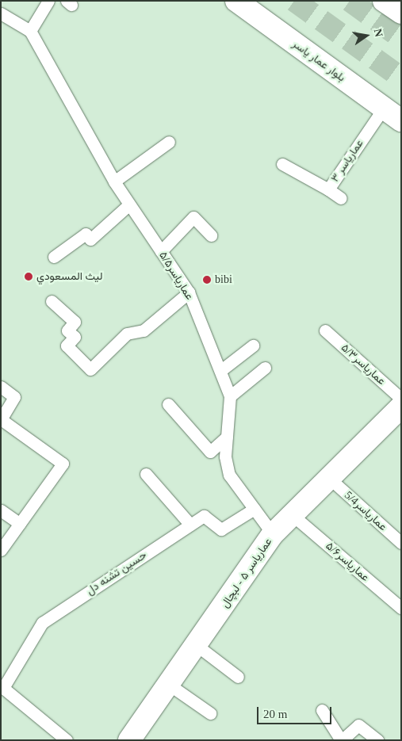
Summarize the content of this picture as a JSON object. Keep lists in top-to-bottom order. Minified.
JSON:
{"streets":{"street":["بلوار عمار یاسر","عماریاسر ۵ - لبچال"],"lane":["عماریاسر ۳","عماریاسر۵/۵","عماریاسر۵/۳","عماریاسر5/4","عماریاسر۵/۶","حسین تشنه دل"]},"crossings":[["بلوار عمار یاسر","عماریاسر ۳"],["عماریاسر۵/۵","حسین تشنه دل"],["عماریاسر۵/۵","عماریاسر ۵ - لبچال"],["عماریاسر5/4","عماریاسر ۵ - لبچال"],["عماریاسر۵/۶","عماریاسر ۵ - لبچال"]],"places":["ليث المسعودي","bibi"],"scale_bar":"20 m","north":"right"}
